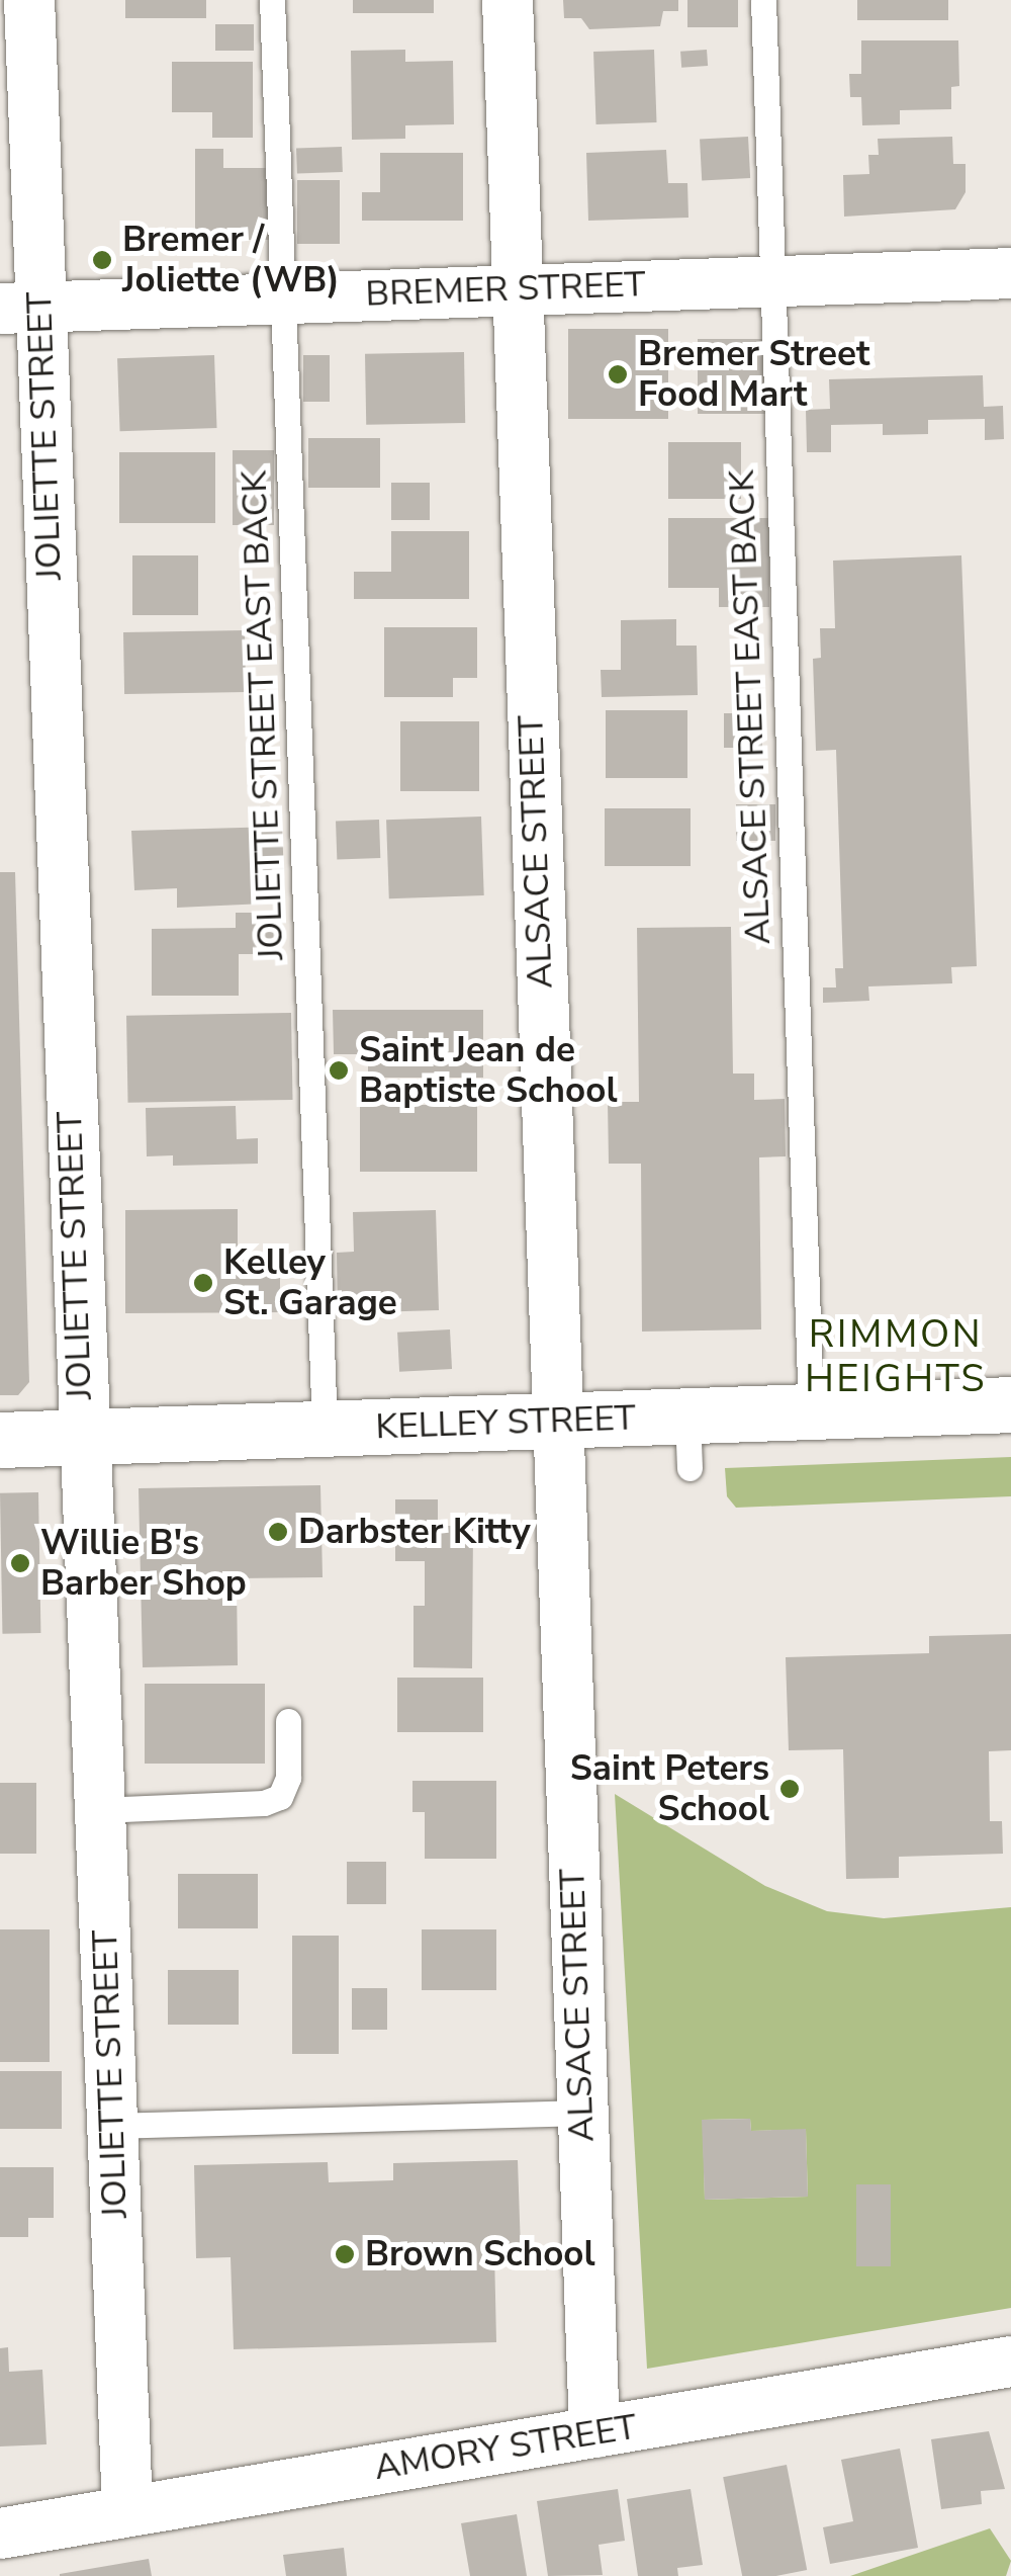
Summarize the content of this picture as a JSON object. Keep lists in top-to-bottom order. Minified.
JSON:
{"streets":{"street":["BREMER STREET","JOLIETTE STREET","ALSACE STREET","KELLEY STREET","AMORY STREET"],"lane":["ALSACE STREET EAST BACK","JOLIETTE STREET EAST BACK"]},"crossings":[["BREMER STREET","JOLIETTE STREET"],["BREMER STREET","ALSACE STREET EAST BACK"],["BREMER STREET","JOLIETTE STREET EAST BACK"],["BREMER STREET","ALSACE STREET"],["JOLIETTE STREET","KELLEY STREET"],["JOLIETTE STREET","AMORY STREET"],["ALSACE STREET EAST BACK","KELLEY STREET"],["JOLIETTE STREET EAST BACK","KELLEY STREET"],["ALSACE STREET","KELLEY STREET"],["ALSACE STREET","AMORY STREET"]],"districts":["RIMMON HEIGHTS"],"places":["Bremer / Joliette (WB)","Bremer Street Food Mart","Saint Jean de Baptiste School","Kelley St. Garage","Darbster Kitty","Willie B's Barber Shop","Saint Peters School","Brown School"]}
